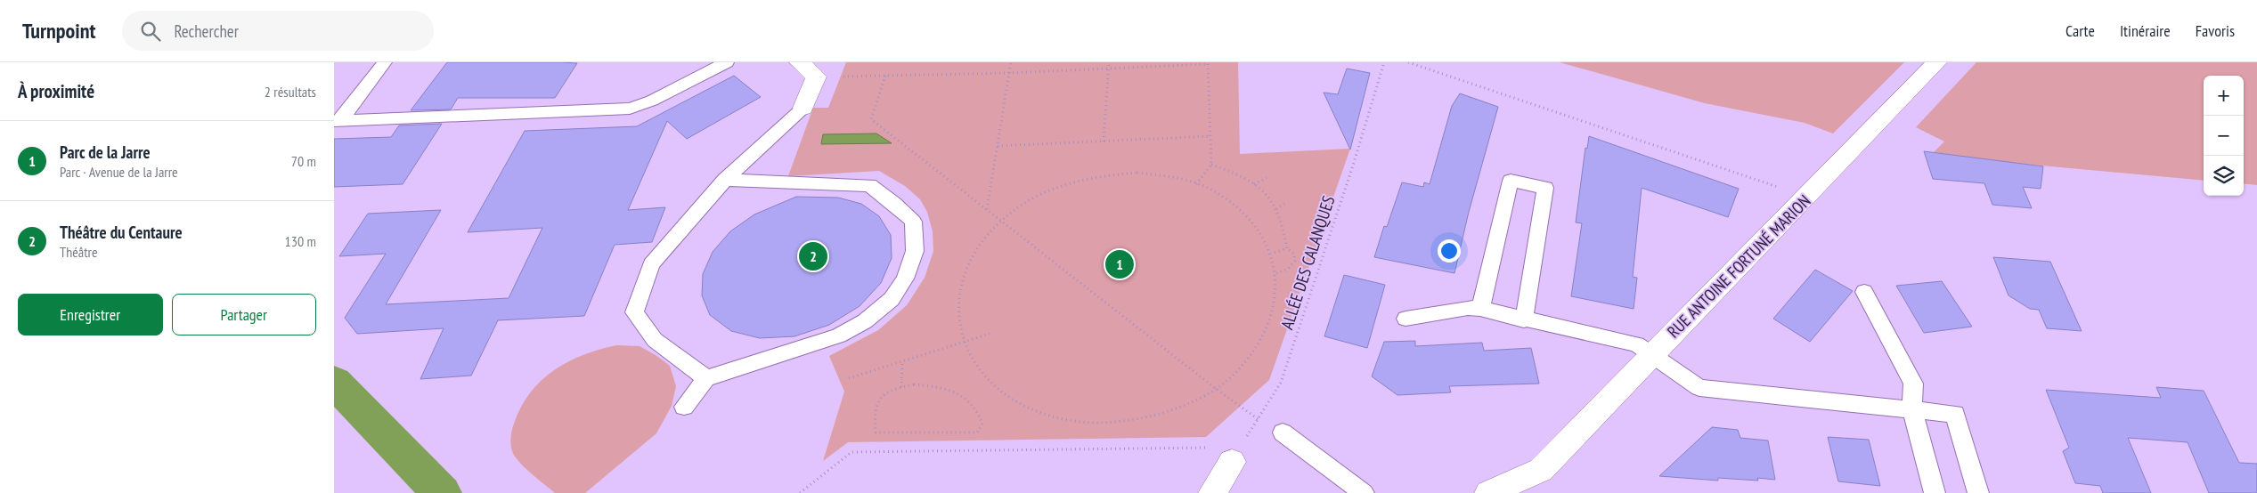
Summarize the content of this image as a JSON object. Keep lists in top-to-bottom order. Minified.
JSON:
{"streets":{"street":["RUE ANTOINE FORTUNÉ MARION"],"path":["ALLÉE DES CALANQUES"]},"page":{"header":"Turnpoint","search":"Rechercher","nav":["Carte","Itinéraire","Favoris"],"heading":["À proximité","2 résultats"],"map_buttons":["+","−"],"list":[{"mark":"1","name":"Parc de la Jarre","note":"Parc · Avenue de la Jarre","value":"70 m"},{"mark":"2","name":"Théâtre du Centaure","note":"Théâtre","value":"130 m"}],"pins":["2","1"],"buttons":["Enregistrer","Partager"]}}
